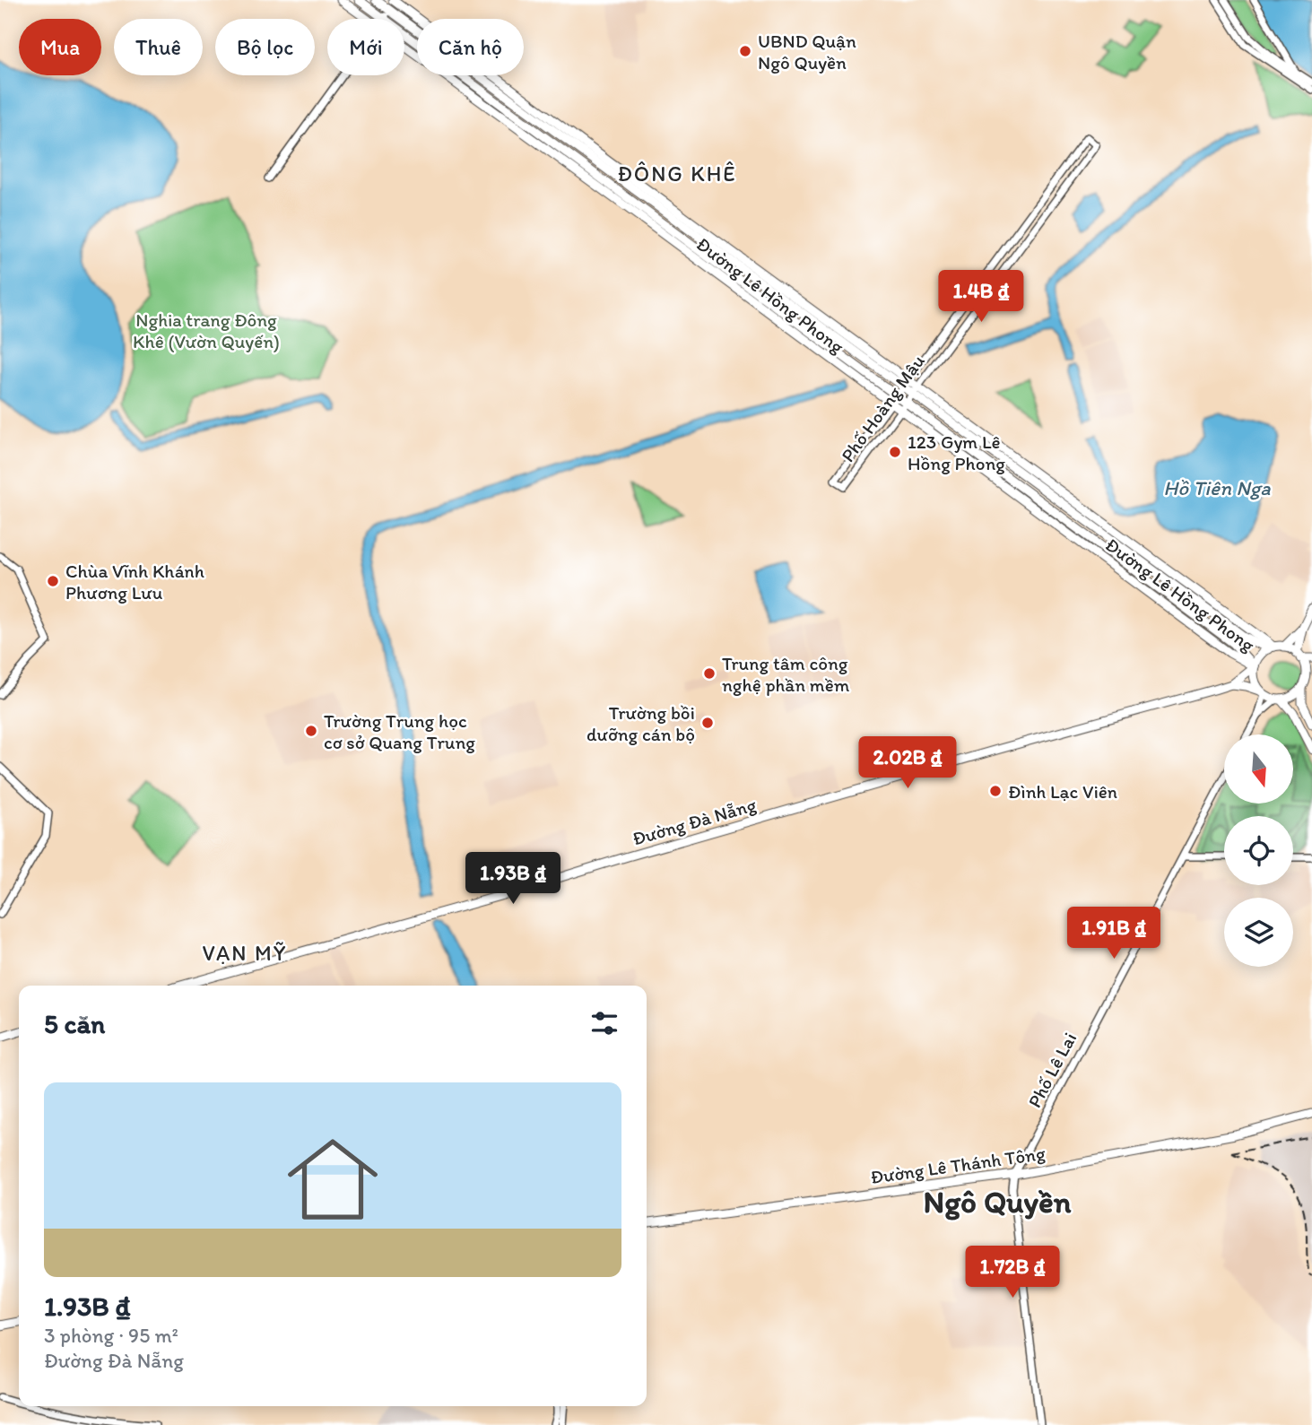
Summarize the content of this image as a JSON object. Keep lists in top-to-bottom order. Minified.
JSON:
{"streets":{"main road":["Đường Lê Hồng Phong","Đường Đà Nẵng","Đường Lê Thánh Tông"],"street":["Phố Hoàng Mậu","Phố Lê Lai"]},"crossings":[["Đường Lê Hồng Phong","Phố Hoàng Mậu"],["Đường Lê Hồng Phong","Đường Đà Nẵng"],["Phố Lê Lai","Đường Lê Thánh Tông"]],"districts":["ĐÔNG KHÊ","VẠN MỸ","Ngô Quyền"],"water":["Hồ Tiên Nga"],"parks":["Nghia trang Đông Khê (Vườn Quyến)"],"places":["UBND Quận Ngô Quyền","123 Gym Lê Hồng Phong","Chùa Vĩnh Khánh Phương Lưu","Trung tâm công nghệ phần mềm","Trường bồi dưỡng cán bộ","Trường Trung học cơ sở Quang Trung","Đình Lạc Viên"],"north":"bottom","page":{"chip":["Mua","Thuê","Bộ lọc","Mới","Căn hộ"],"price":["1.4B ₫","2.02B ₫","1.93B ₫","1.91B ₫","1.72B ₫"],"heading":"5 căn","list":[{"name":"1.93B ₫","note":"3 phòng · 95 m² · Đường Đà Nẵng"}]}}
